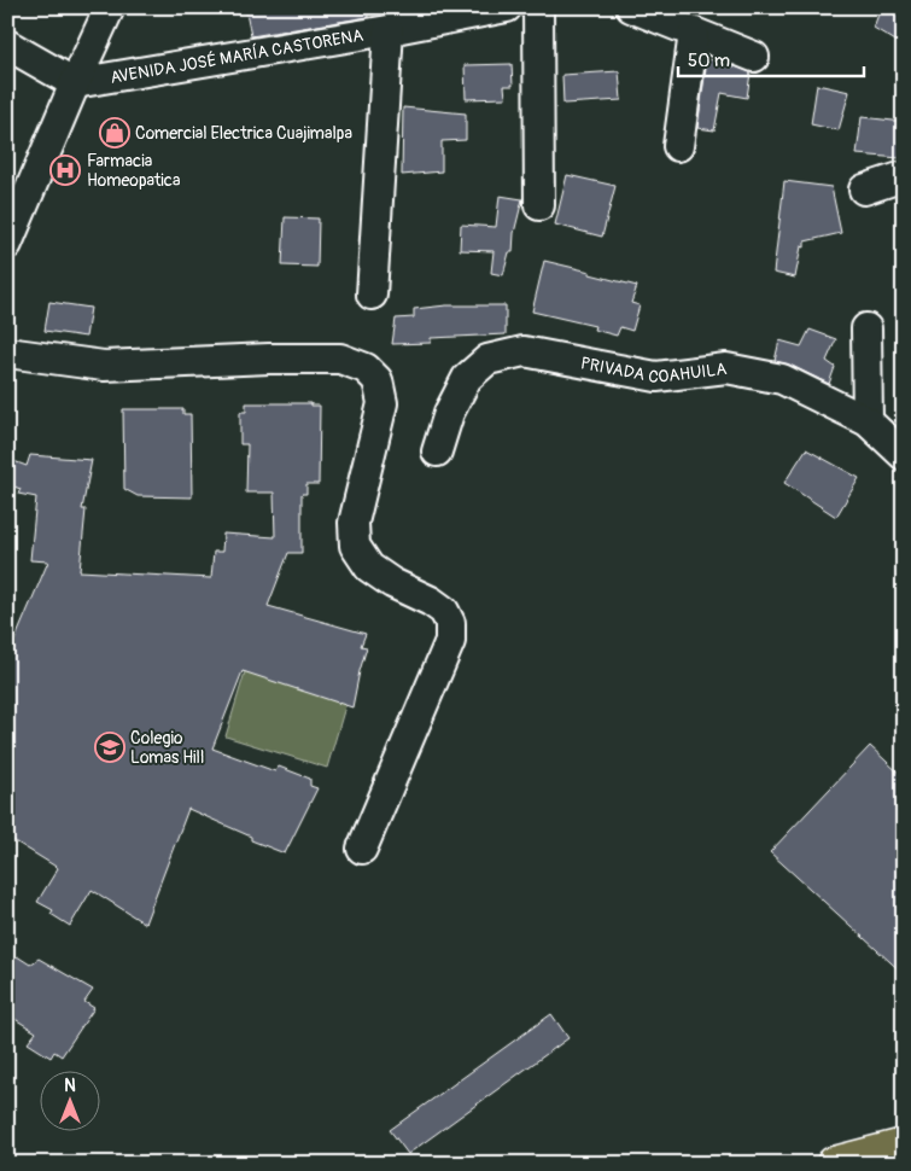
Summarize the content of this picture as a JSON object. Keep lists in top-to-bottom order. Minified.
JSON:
{"streets":{"street":["AVENIDA JOSÉ MARÍA CASTORENA","PRIVADA COAHUILA"]},"places":{"shop":["Comercial Electrica Cuajimalpa"],"hospital":["Farmacia Homeopatica"],"school or university":["Colegio Lomas Hill"]},"scale_bar":"50 m","north":"top"}
